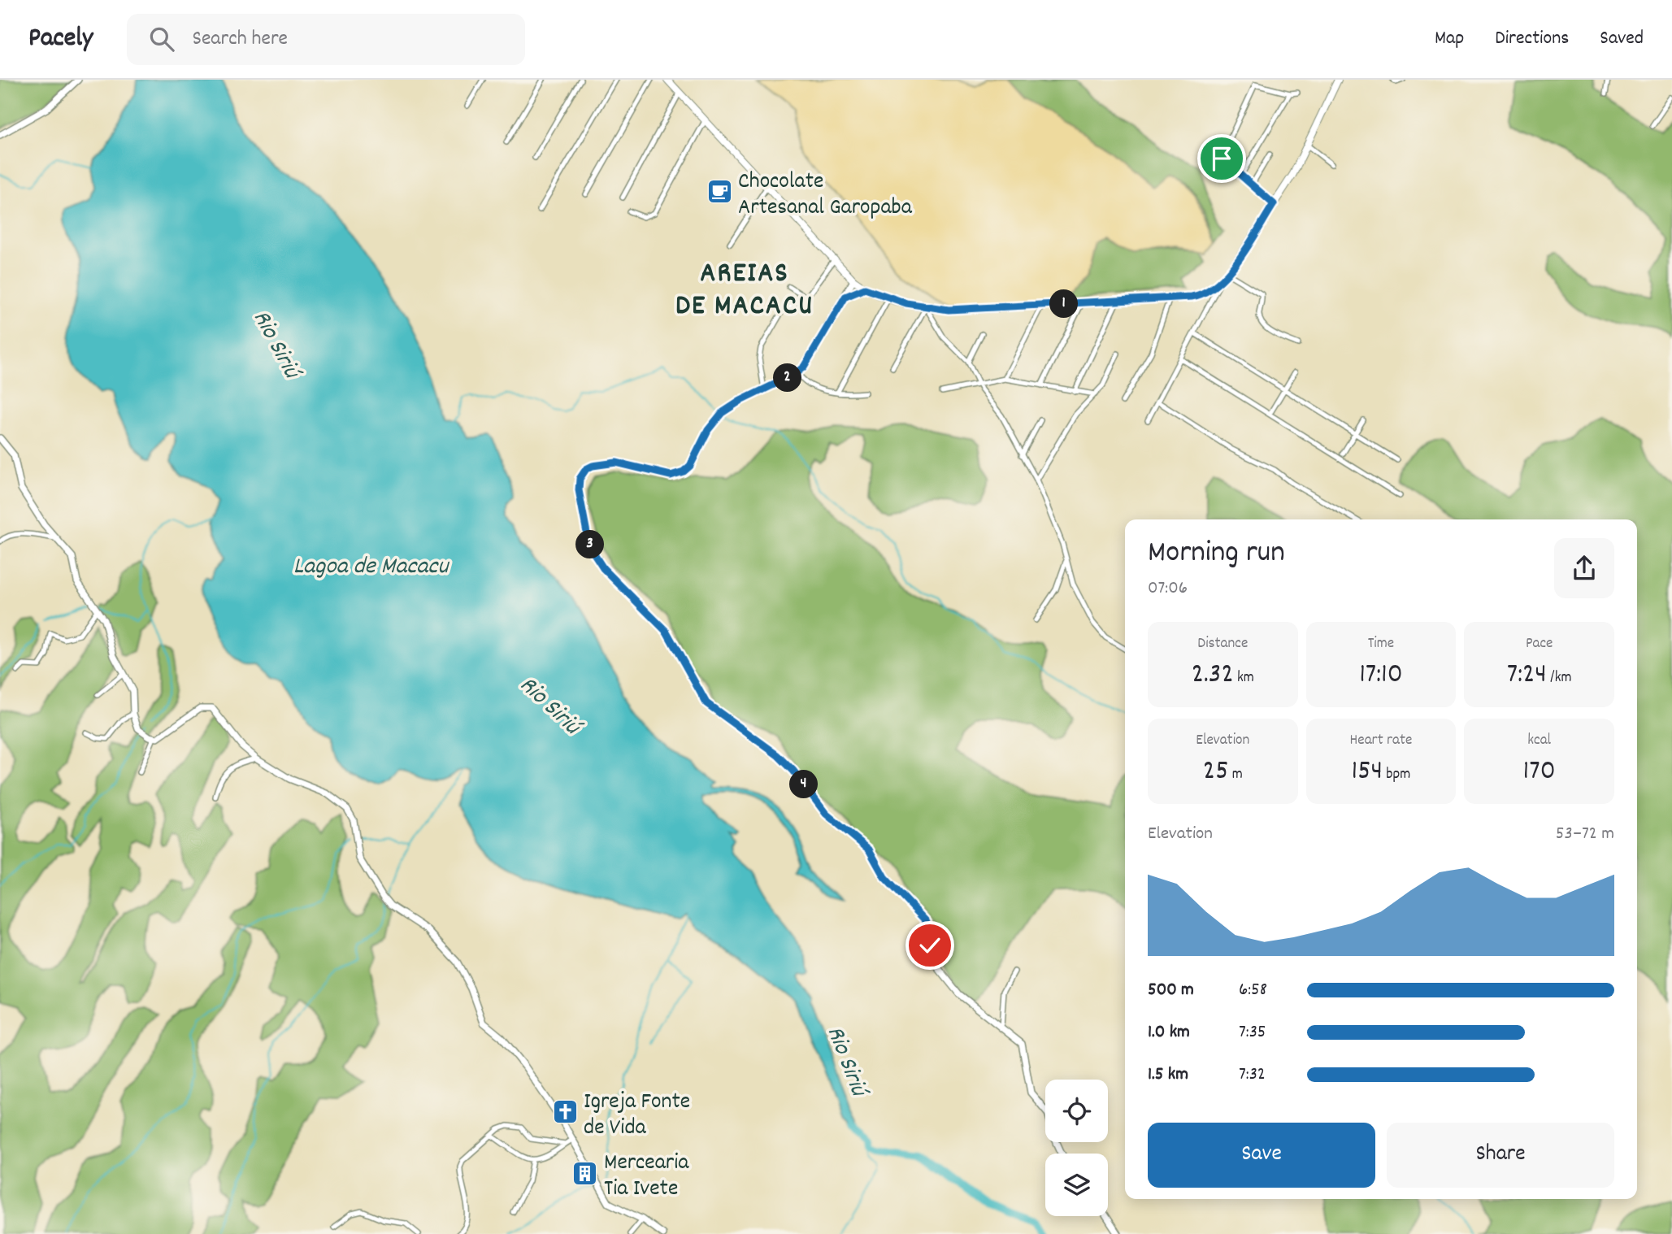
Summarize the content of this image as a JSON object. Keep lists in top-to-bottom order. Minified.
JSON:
{"districts":["AREIAS DE MACACU"],"water":["Rio Siriú","Lagoa de Macacu"],"places":{"cafe":["Chocolate Artesanal Garopaba"],"church":["Igreja Fonte de Vida"],"building":["Mercearia Tia Ivete"]},"page":{"header":"Pacely","search":"Search here","nav":["Map","Directions","Saved"],"pins":["1","2","3","4"],"heading":["Morning run","07:06"],"stats":[["Distance","2.32 km"],["Time","17:10"],["Pace","7:24 /km"],["Elevation","25 m"],["Heart rate","154 bpm"],["kcal","170"]],"chart":["Elevation","53–72 m"],"list":[{"name":"500 m","note":"6:58"},{"name":"1.0 km","note":"7:35"},{"name":"1.5 km","note":"7:32"}],"buttons":["Save","Share"]}}
